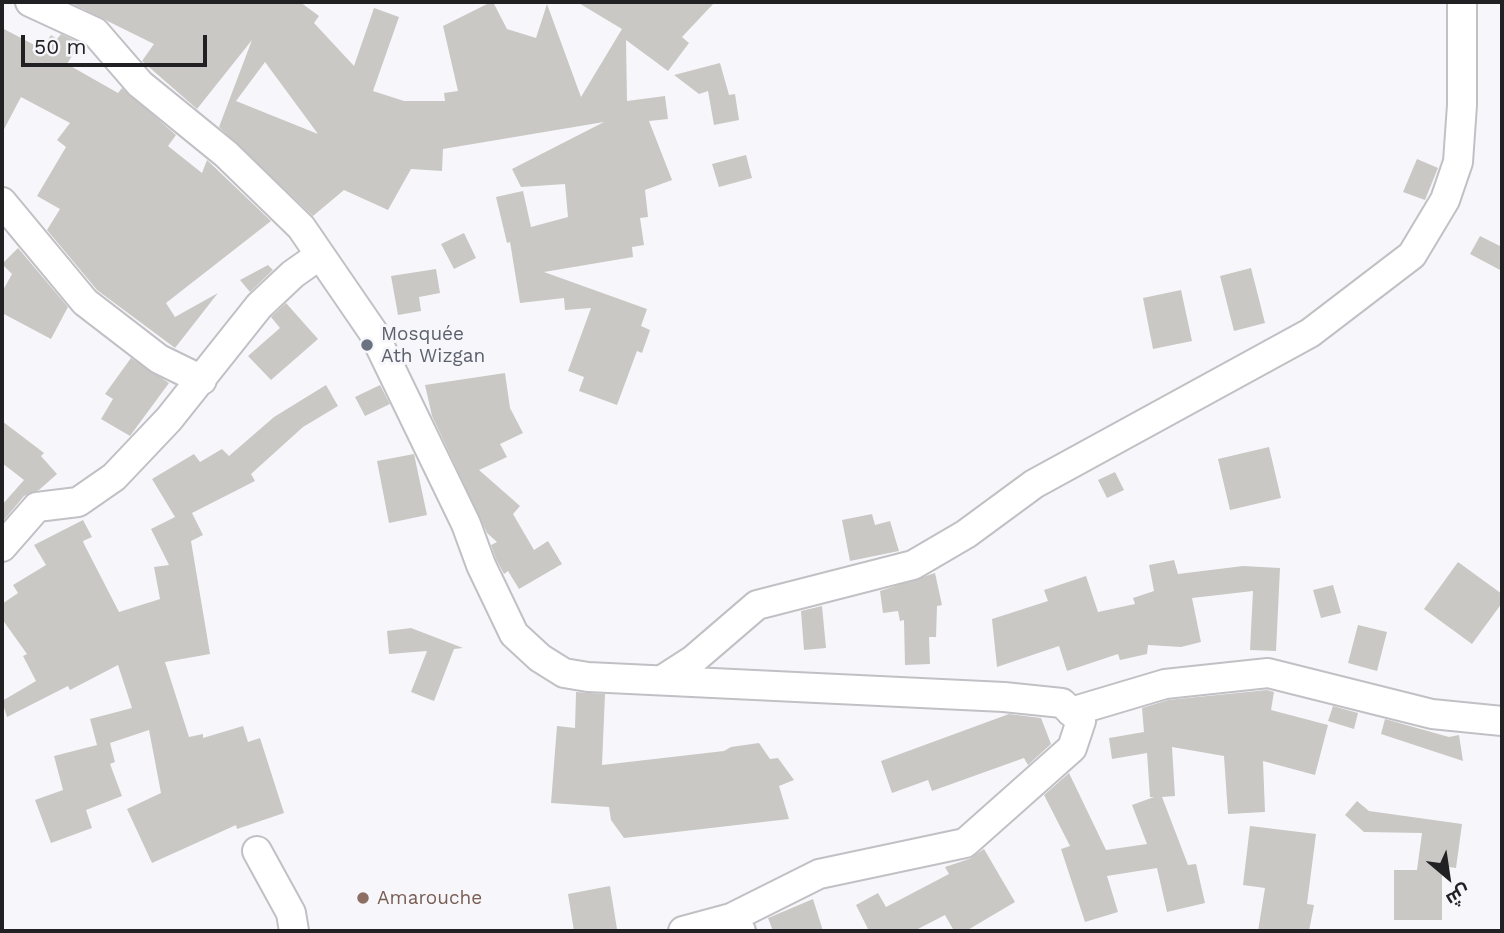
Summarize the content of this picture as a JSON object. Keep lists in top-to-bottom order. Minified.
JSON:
{"places":["Mosquée Ath Wizgan","Amarouche"],"scale_bar":"50 m","north":"bottom right"}
